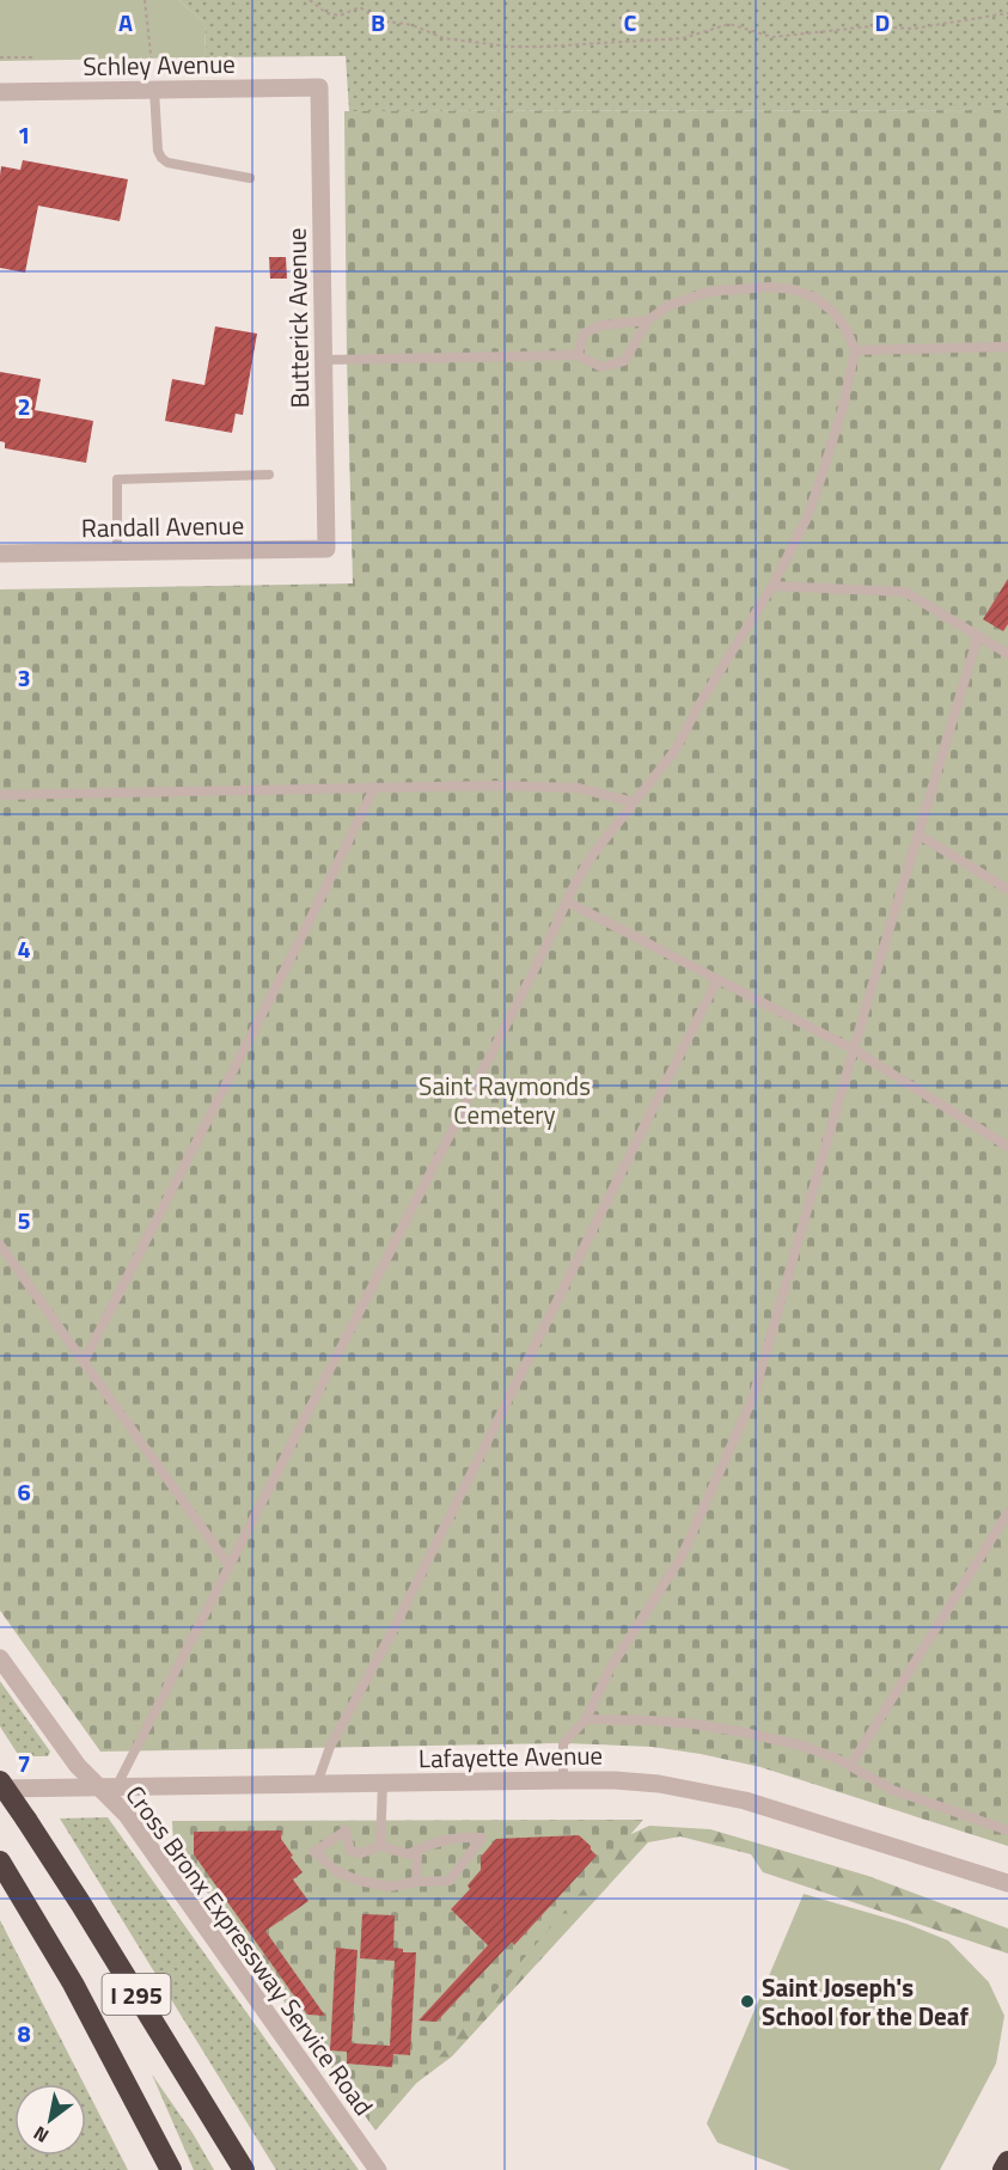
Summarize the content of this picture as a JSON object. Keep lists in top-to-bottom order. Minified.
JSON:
{"streets":{"highway":["I 295"],"street":["Schley Avenue","Butterick Avenue","Randall Avenue","Lafayette Avenue","Cross Bronx Expressway Service Road"]},"crossings":[["Schley Avenue","Butterick Avenue"],["Butterick Avenue","Randall Avenue"],["Lafayette Avenue","Cross Bronx Expressway Service Road"]],"parks":["Saint Raymonds Cemetery"],"places":["Saint Joseph's School for the Deaf"],"north":"bottom left","grid":{"columns":["A","B","C","D"],"rows":["1","2","3","4","5","6","7","8"]}}
